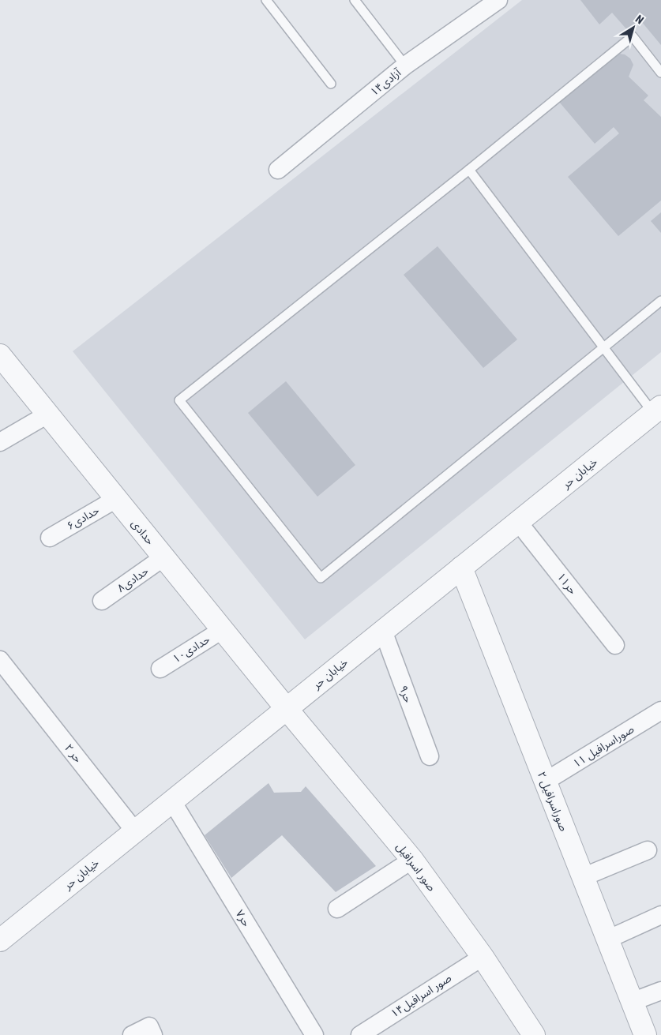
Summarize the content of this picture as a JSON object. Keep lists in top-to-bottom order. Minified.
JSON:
{"streets":{"street":["آزادی۱۴","خیابان حر","۶حدادی","حدادی","۸حدادی","حر۱۱","حدادی۱۰","حر۹","صوراسرافیل ۱۱","۲ حر","صوراسرافیل ۲","صور اسرافیل","حر۷","صور اسرافیل۱۴"]},"crossings":[["خیابان حر","حدادی"],["خیابان حر","حر۱۱"],["خیابان حر","حر۹"],["خیابان حر","۲ حر"],["خیابان حر","صوراسرافیل ۲"],["خیابان حر","صور اسرافیل"],["خیابان حر","حر۷"],["۶حدادی","حدادی"],["حدادی","۸حدادی"],["حدادی","حدادی۱۰"],["حدادی","صور اسرافیل"],["صوراسرافیل ۱۱","صوراسرافیل ۲"],["صور اسرافیل","صور اسرافیل۱۴"]],"north":"top right"}
